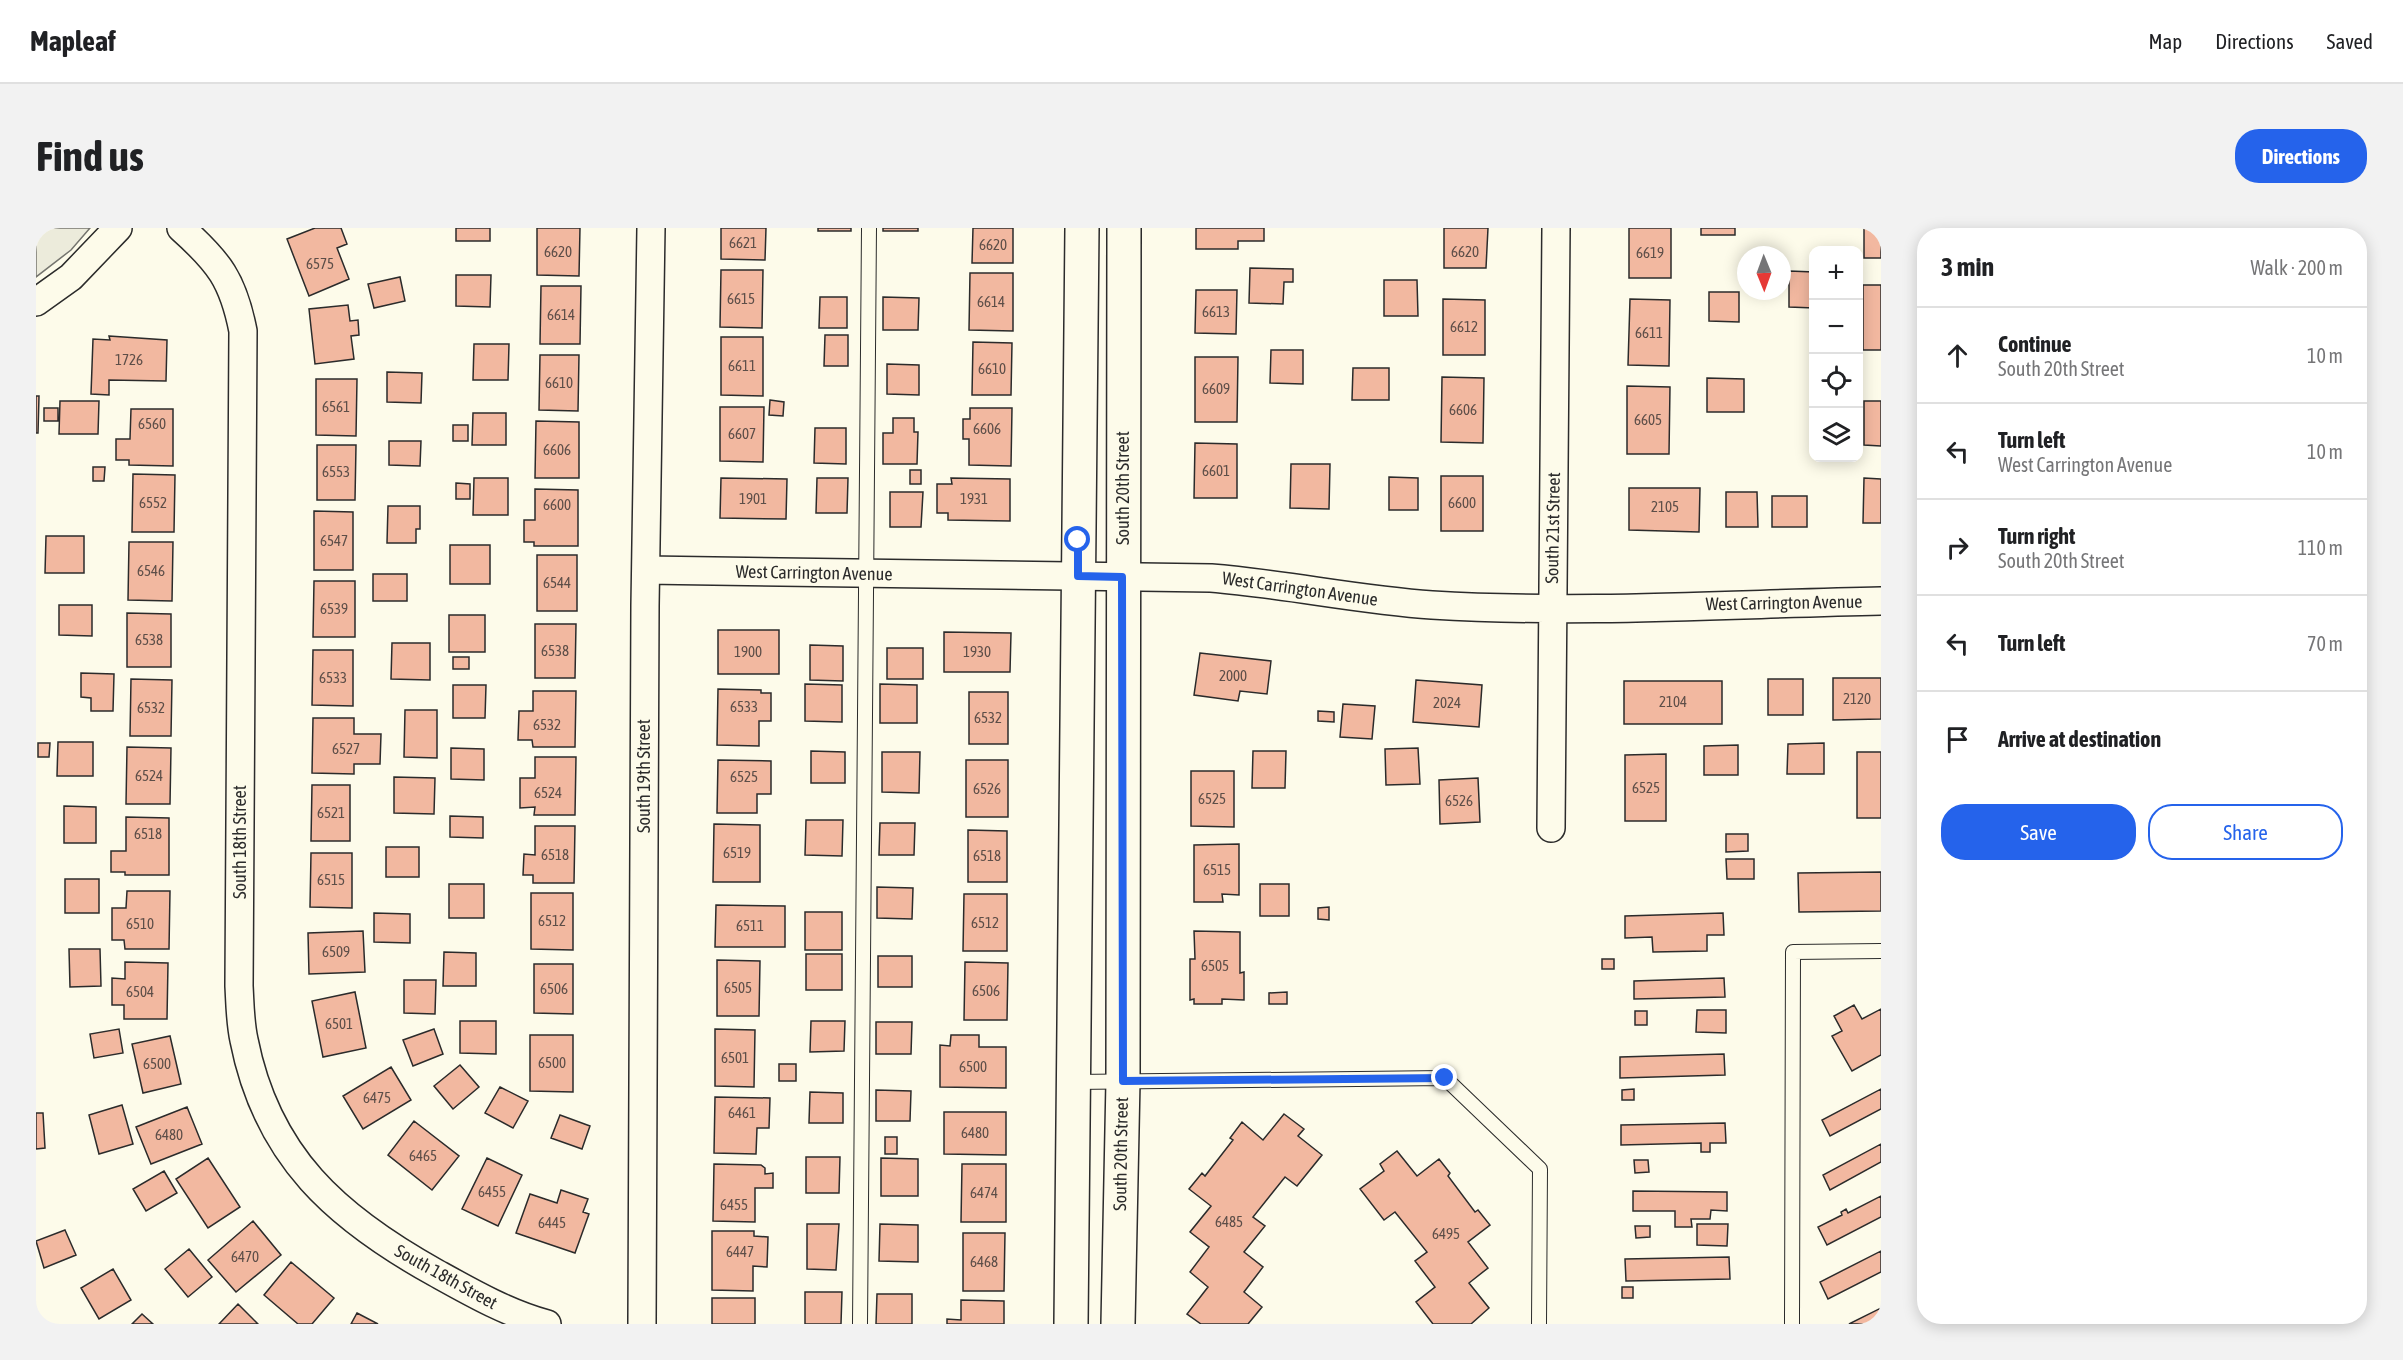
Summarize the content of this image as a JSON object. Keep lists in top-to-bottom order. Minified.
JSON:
{"streets":{"street":["South 20th Street","South 21st Street","West Carrington Avenue","South 19th Street","South 18th Street"]},"crossings":[["South 20th Street","West Carrington Avenue"],["South 21st Street","West Carrington Avenue"],["West Carrington Avenue","South 19th Street"]],"house_numbers":["6621","6620","6620","6620","6619","6575","6615","6614","6613","6614","6612","6611","1726","6611","6610","6610","6609","6561","6606","6605","6560","6606","6607","6606","6601","6553","1901","1931","6552","6600","6600","2105","6547","6546","6544","6539","6538","6538","1900","1930","2000","6533","2120","2104","2024","6533","6532","6532","6532","6527","6524","6525","6525","6526","6524","6525","6526","6521","6518","6519","6518","6518","6515","6515","6512","6512","6510","6511","6509","6505","6505","6506","6506","6504","6501","6501","6500","6500","6500","6475","6461","6480","6480","6465","6455","6474","6455","6485","6445","6495","6447","6470","6468"],"north":"bottom","page":{"header":"Mapleaf","nav":["Map","Directions","Saved"],"buttons":["Directions",["Save","Share"]],"title":"Find us","heading":["3 min","Walk · 200 m"],"map_buttons":["+","−"],"list":[["Continue","South 20th Street","10 m"],["Turn left","West Carrington Avenue","10 m"],["Turn right","South 20th Street","110 m"],["Turn left","70 m"],"Arrive at destination"]}}
